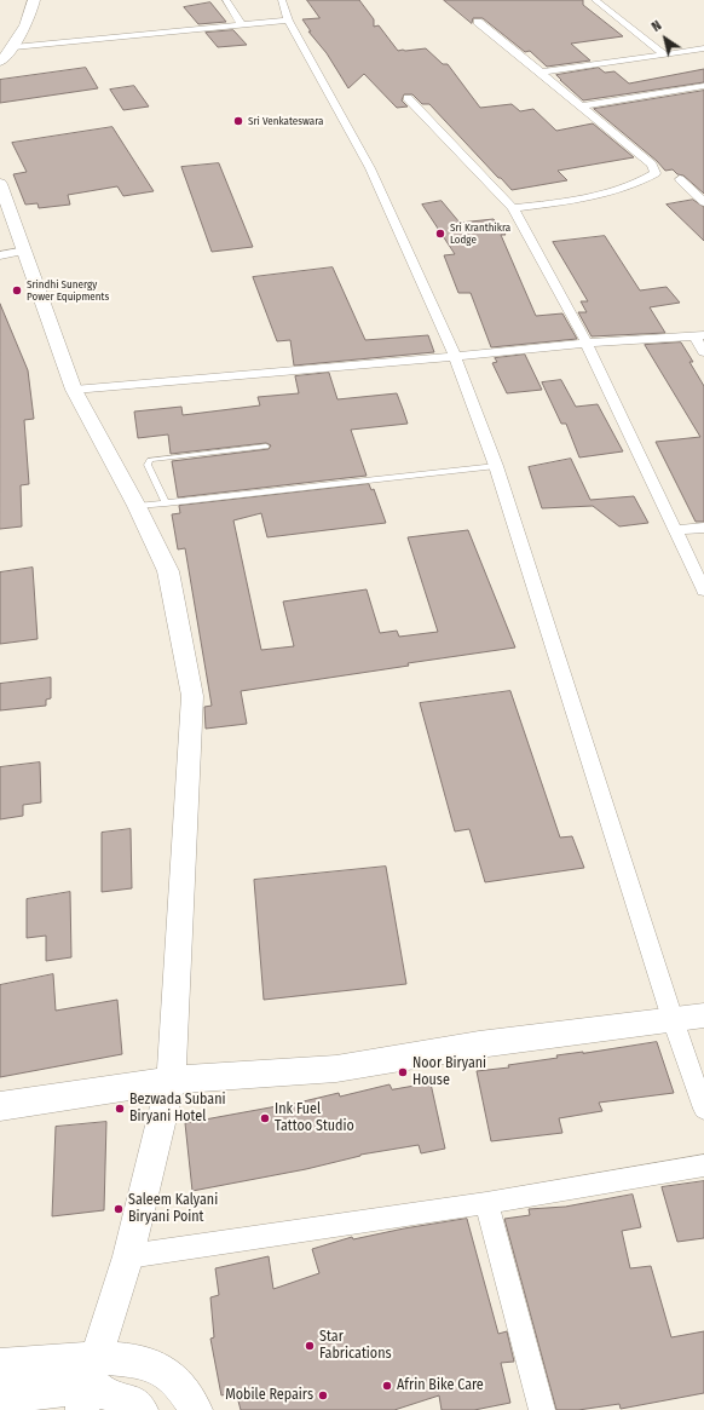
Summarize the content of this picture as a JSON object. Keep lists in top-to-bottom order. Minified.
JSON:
{"places":["Sri Venkateswara","Sri Kranthikra Lodge","Srindhi Sunergy Power Equipments","Noor Biryani House","Bezwada Subani Biryani Hotel","Ink Fuel Tattoo Studio","Saleem Kalyani Biryani Point","Star Fabrications","Afrin Bike Care","Mobile Repairs"],"north":"top left"}
